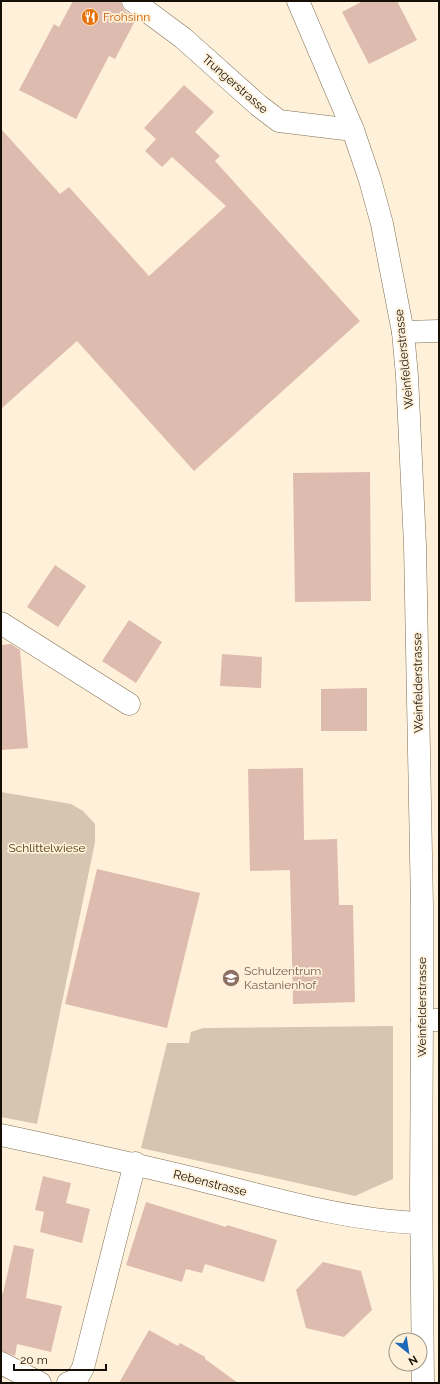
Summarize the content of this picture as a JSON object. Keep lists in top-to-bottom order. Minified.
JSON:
{"streets":{"main road":["Trungerstrasse","Weinfelderstrasse","Rebenstrasse"]},"crossings":[["Trungerstrasse","Weinfelderstrasse"],["Weinfelderstrasse","Rebenstrasse"]],"parks":["Schlittelwiese"],"places":{"restaurant":["Frohsinn"],"school or university":["Schulzentrum Kastanienhof"]},"scale_bar":"20 m","north":"bottom right"}
